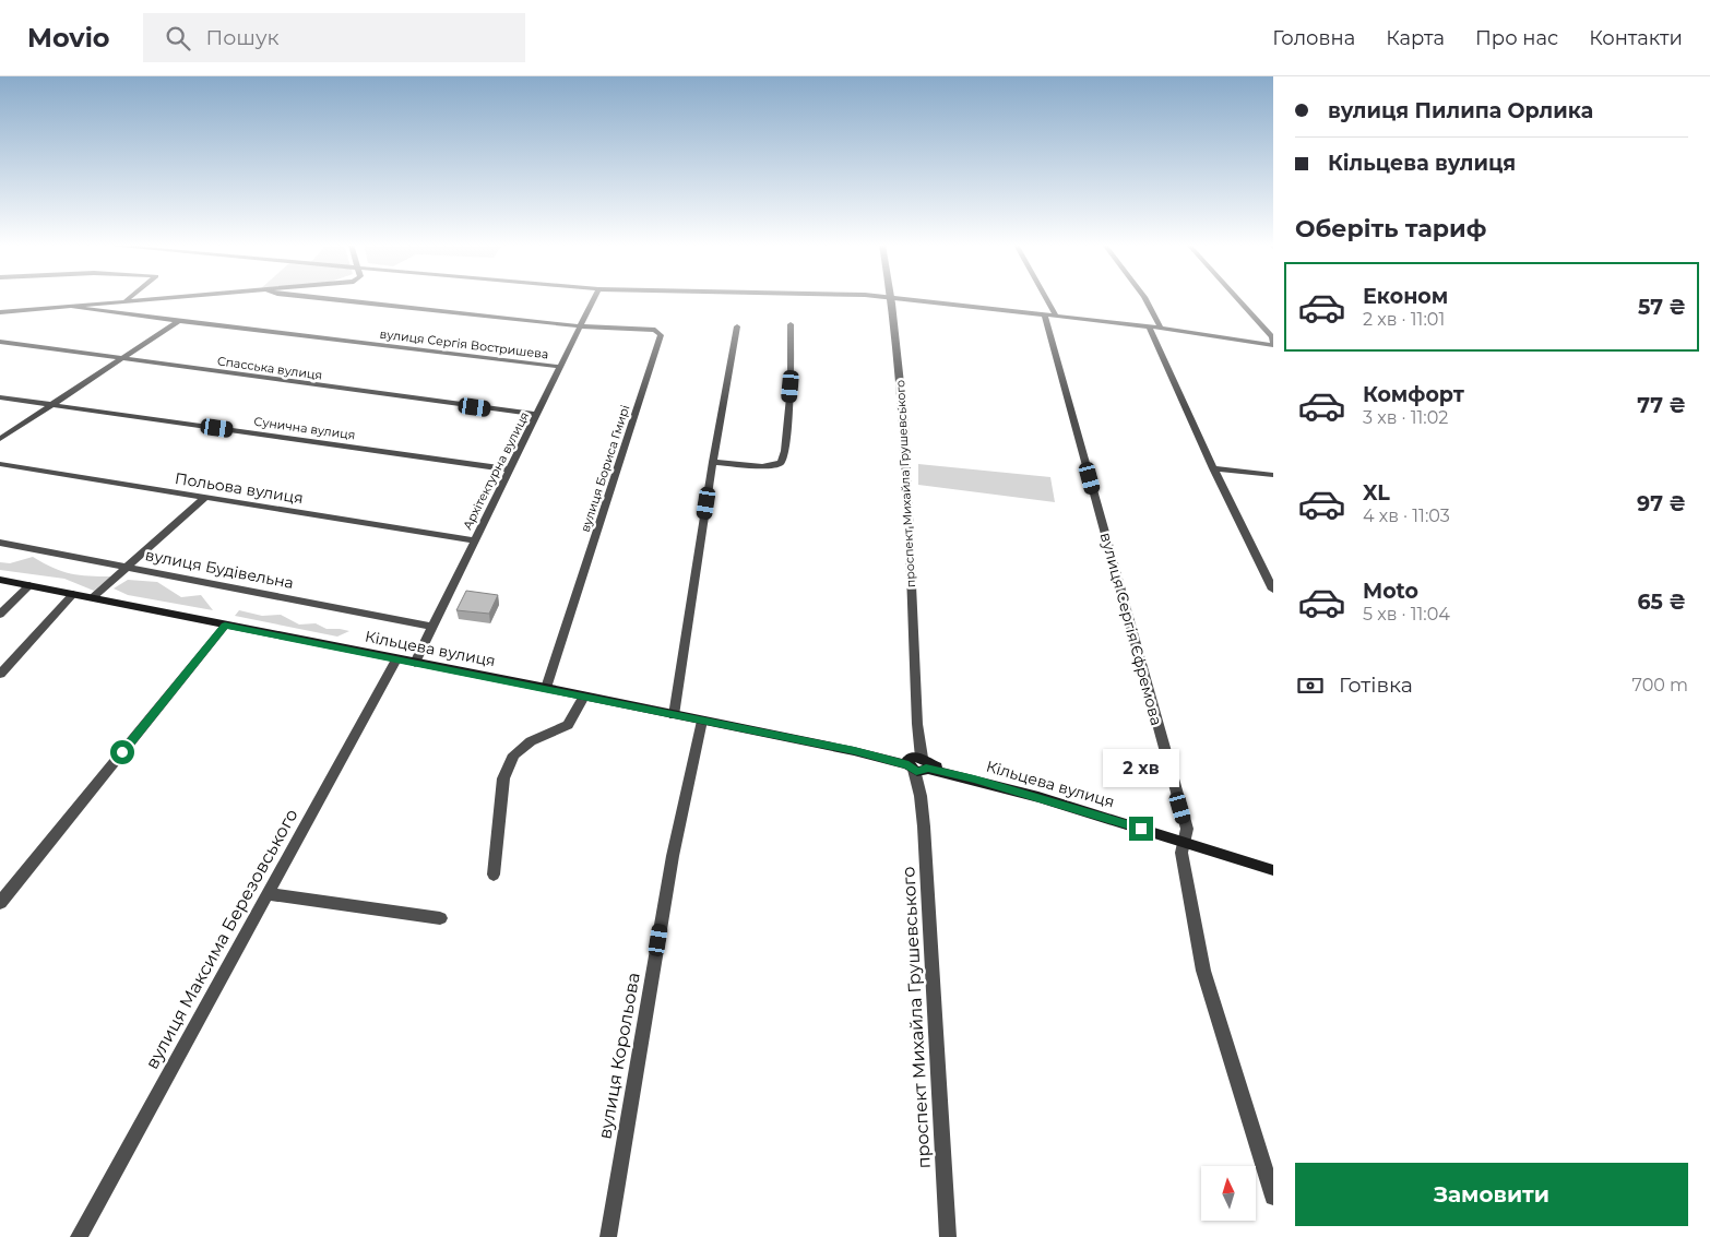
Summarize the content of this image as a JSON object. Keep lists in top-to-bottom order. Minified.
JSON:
{"streets":{"main road":["Кільцева вулиця"],"street":["вулиця Сергія Востришева","Спасська вулиця","Сунична вулиця","вулиця Бориса Гмирі","Архітектурна вулиця","проспект Михайла Грушевського","Польова вулиця","вулиця Будівельна","вулиця Сергія Єфремова","вулиця Максима Березовського","вулиця Корольова"]},"crossings":[["вулиця Сергія Востришева","Архітектурна вулиця"],["Спасська вулиця","Архітектурна вулиця"],["Сунична вулиця","Архітектурна вулиця"],["вулиця Бориса Гмирі","Архітектурна вулиця"],["вулиця Бориса Гмирі","Кільцева вулиця"],["Архітектурна вулиця","Польова вулиця"],["Архітектурна вулиця","вулиця Будівельна"],["Архітектурна вулиця","Кільцева вулиця"],["проспект Михайла Грушевського","Кільцева вулиця"],["вулиця Сергія Єфремова","Кільцева вулиця"],["Кільцева вулиця","вулиця Максима Березовського"],["Кільцева вулиця","вулиця Корольова"]],"north":"top","page":{"header":"Movio","search":"Пошук","nav":["Головна","Карта","Про нас","Контакти"],"banner":["вулиця Пилипа Орлика","Кільцева вулиця"],"heading":"Оберіть тариф","list":[{"name":"Економ","note":"2 хв · 11:01","value":"57 ₴"},{"name":"Комфорт","note":"3 хв · 11:02","value":"77 ₴"},{"name":"XL","note":"4 хв · 11:03","value":"97 ₴"},{"name":"Moto","note":"5 хв · 11:04","value":"65 ₴"}],"pay":["Готівка","700 m"],"bubble":"2 хв","buttons":"Замовити"}}
